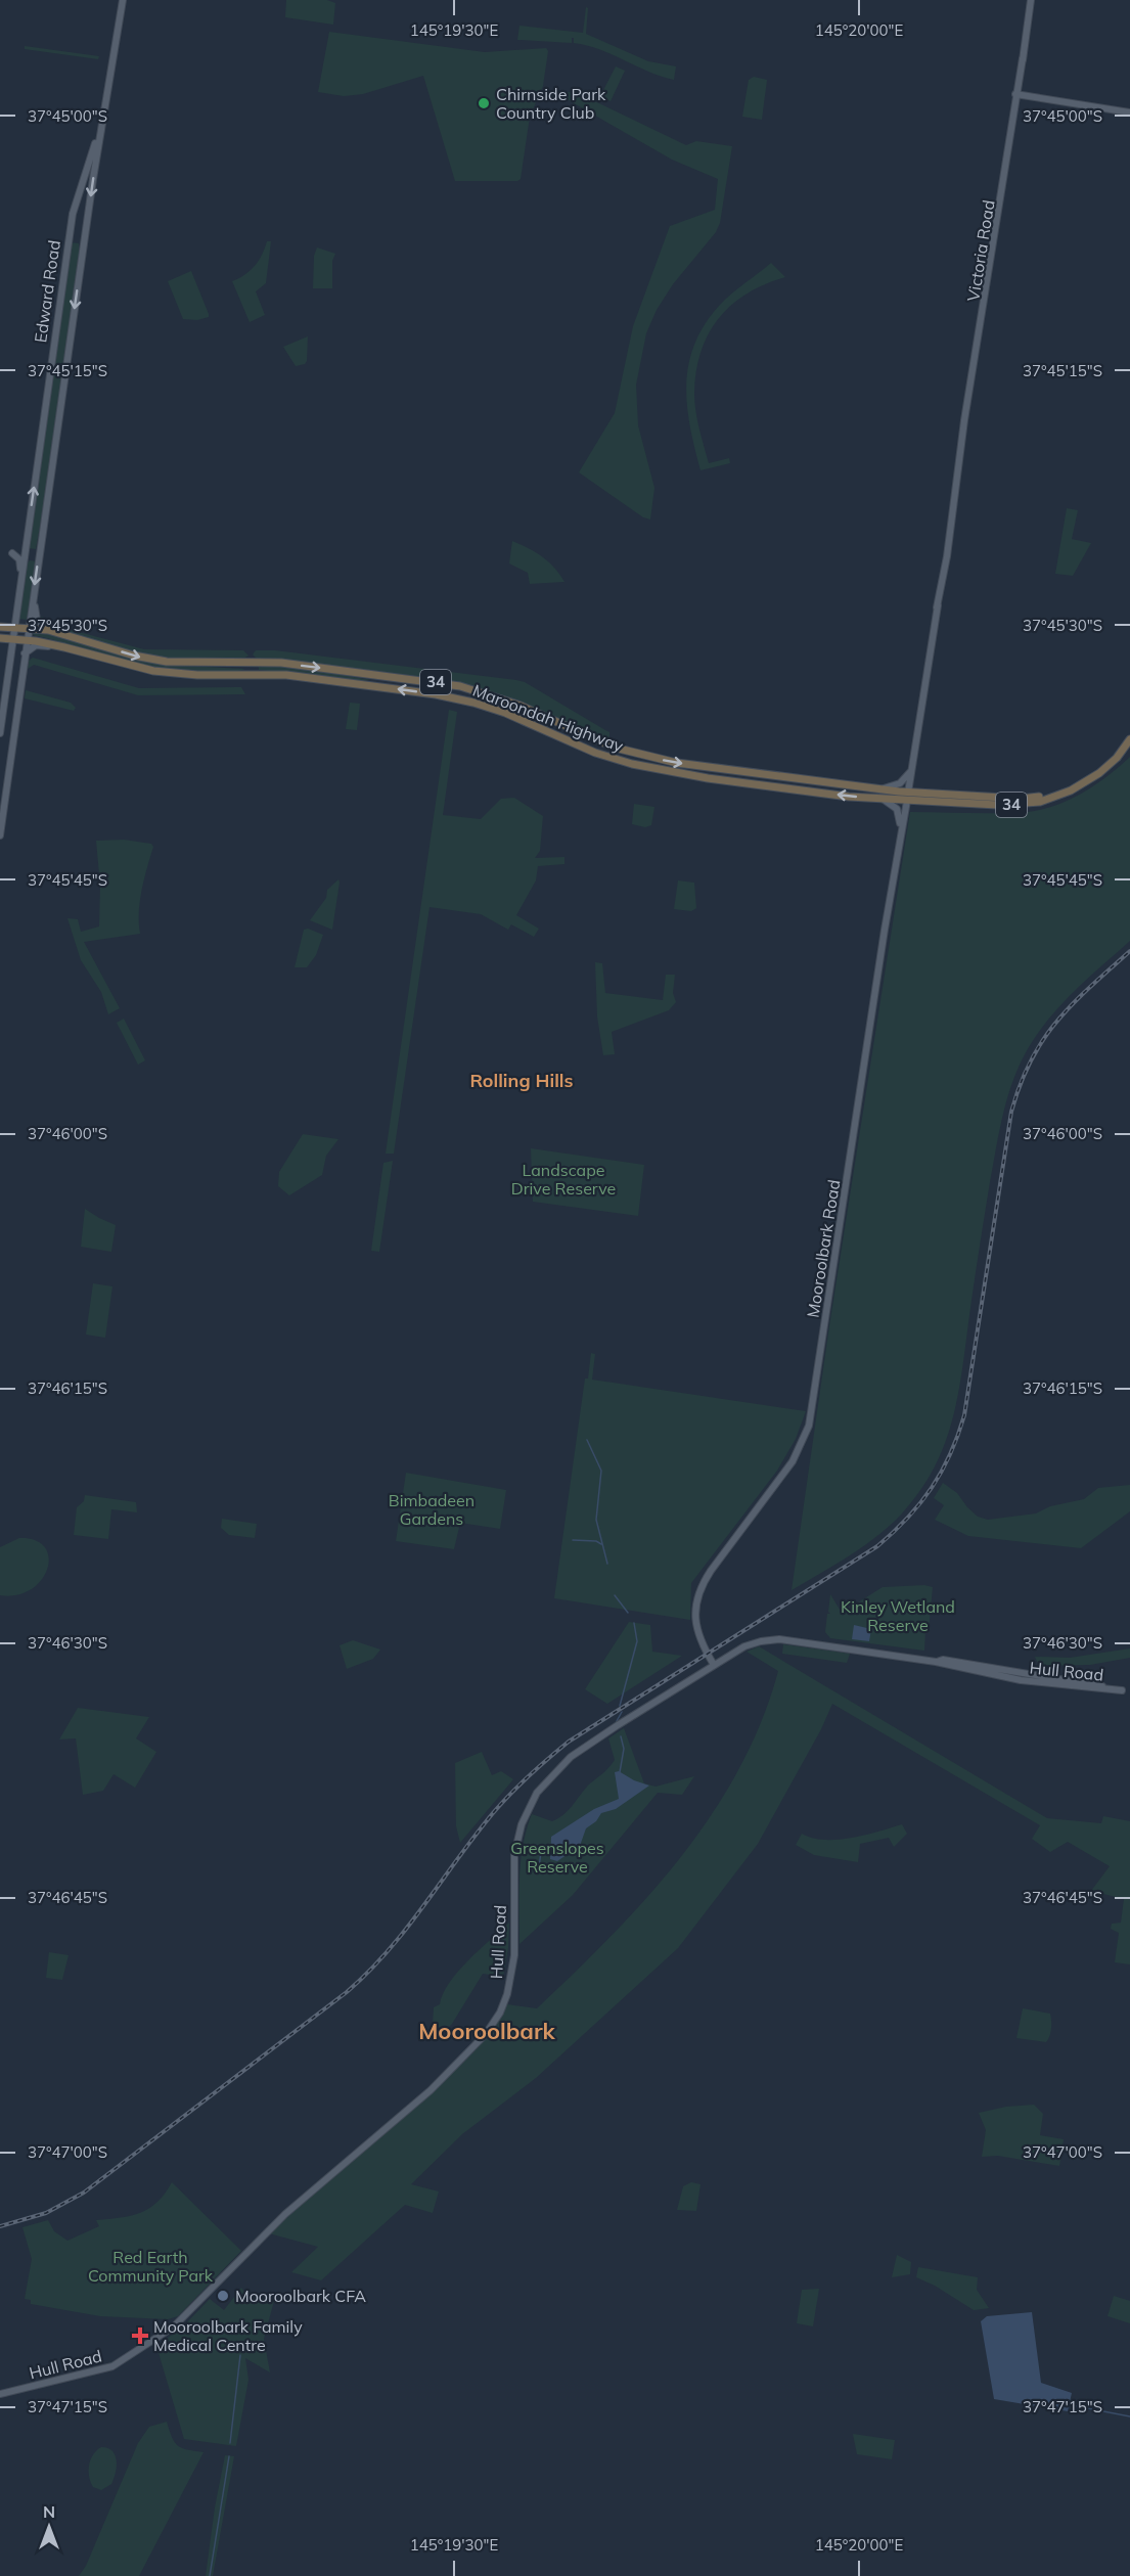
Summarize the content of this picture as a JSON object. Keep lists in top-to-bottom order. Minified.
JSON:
{"streets":{"highway":["34","Maroondah Highway"],"main road":["Victoria Road","Edward Road","Mooroolbark Road","Hull Road"]},"crossings":[["Victoria Road","Maroondah Highway"],["Victoria Road","Mooroolbark Road"],["Edward Road","Maroondah Highway"],["Maroondah Highway","Mooroolbark Road"],["Mooroolbark Road","Hull Road"]],"districts":["Rolling Hills","Mooroolbark"],"parks":["Landscape Drive Reserve","Bimbadeen Gardens","Kinley Wetland Reserve","Greenslopes Reserve","Red Earth Community Park"],"places":{"other":["Chirnside Park Country Club","Mooroolbark CFA"],"health":["Mooroolbark Family Medical Centre"]},"north":"top","coordinates":["145°19'30\"E","145°20'00\"E","37°45'00\"S","37°45'15\"S","37°45'30\"S","37°45'45\"S","37°46'00\"S","37°46'15\"S","37°46'30\"S","37°46'45\"S","37°47'00\"S","37°47'15\"S"]}
